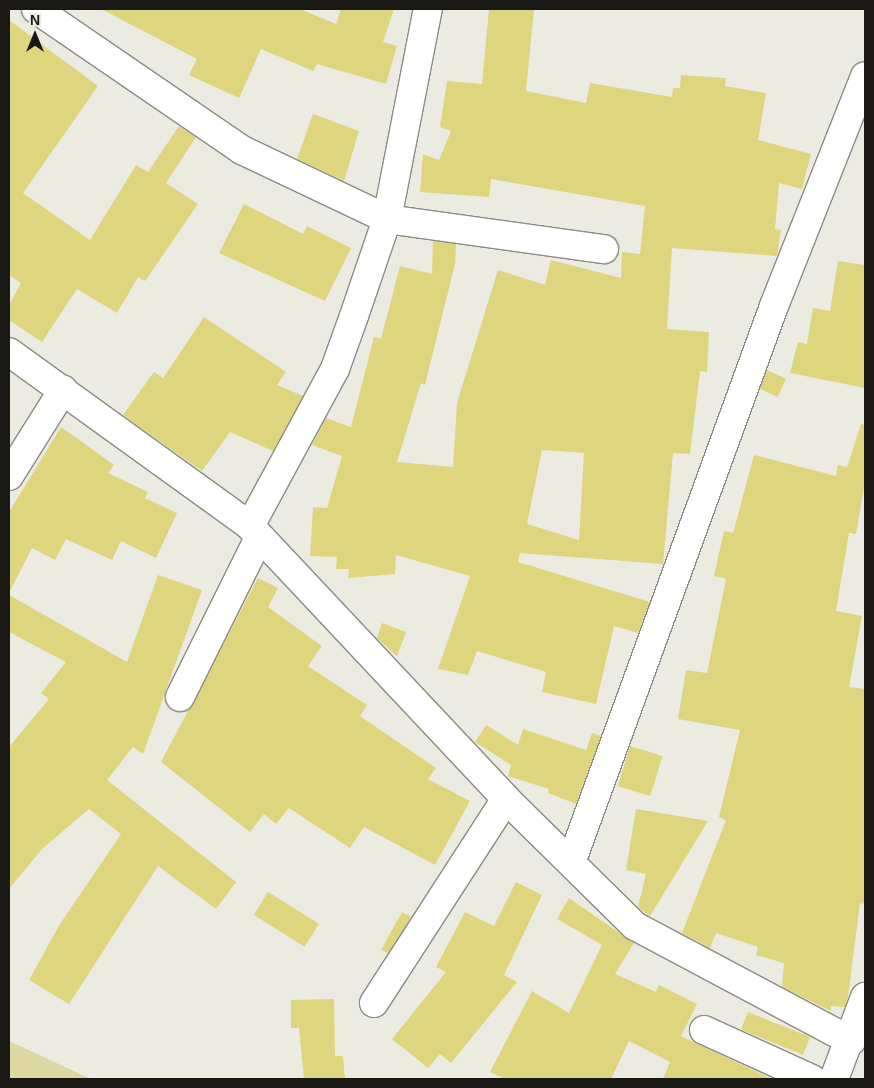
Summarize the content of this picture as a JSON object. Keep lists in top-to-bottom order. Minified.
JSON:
{"north":"top"}
